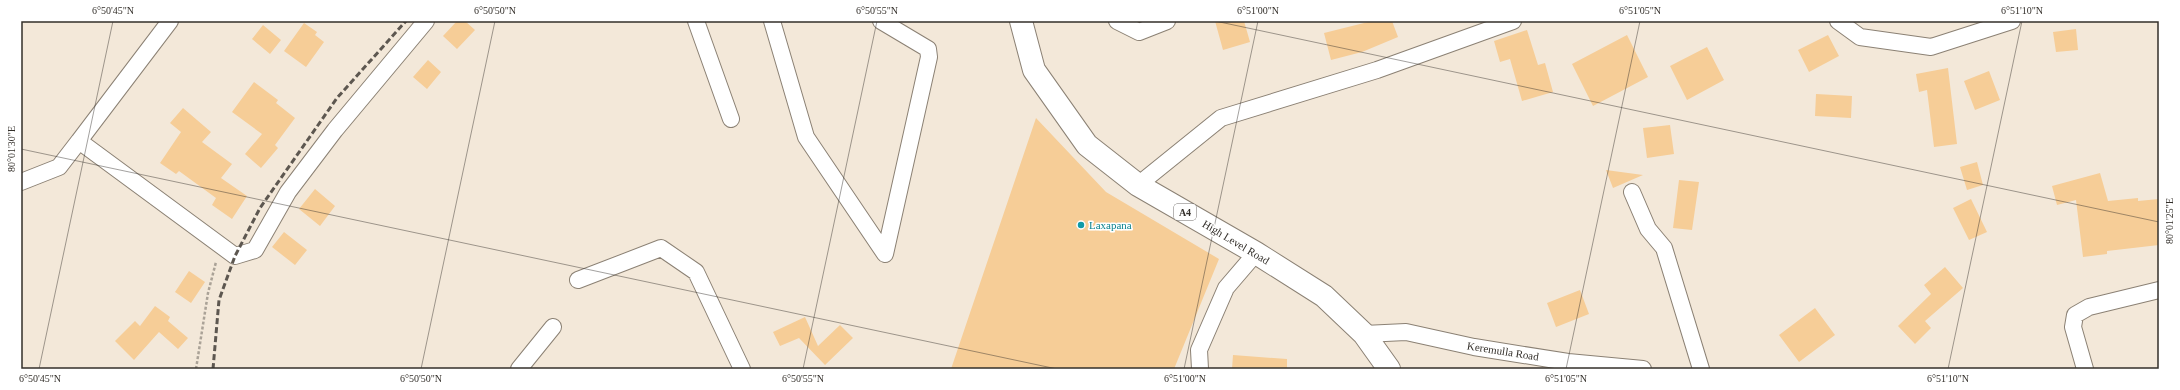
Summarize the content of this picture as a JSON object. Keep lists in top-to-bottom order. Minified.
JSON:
{"streets":{"highway":["A4","High Level Road"],"street":["Keremulla Road"]},"crossings":[["High Level Road","Keremulla Road"]],"places":["Laxapana"],"coordinates":["6°50'45\"N","6°50'50\"N","6°50'55\"N","6°51'00\"N","6°51'05\"N","6°51'10\"N","80°01'30\"E","80°01'25\"E"]}
